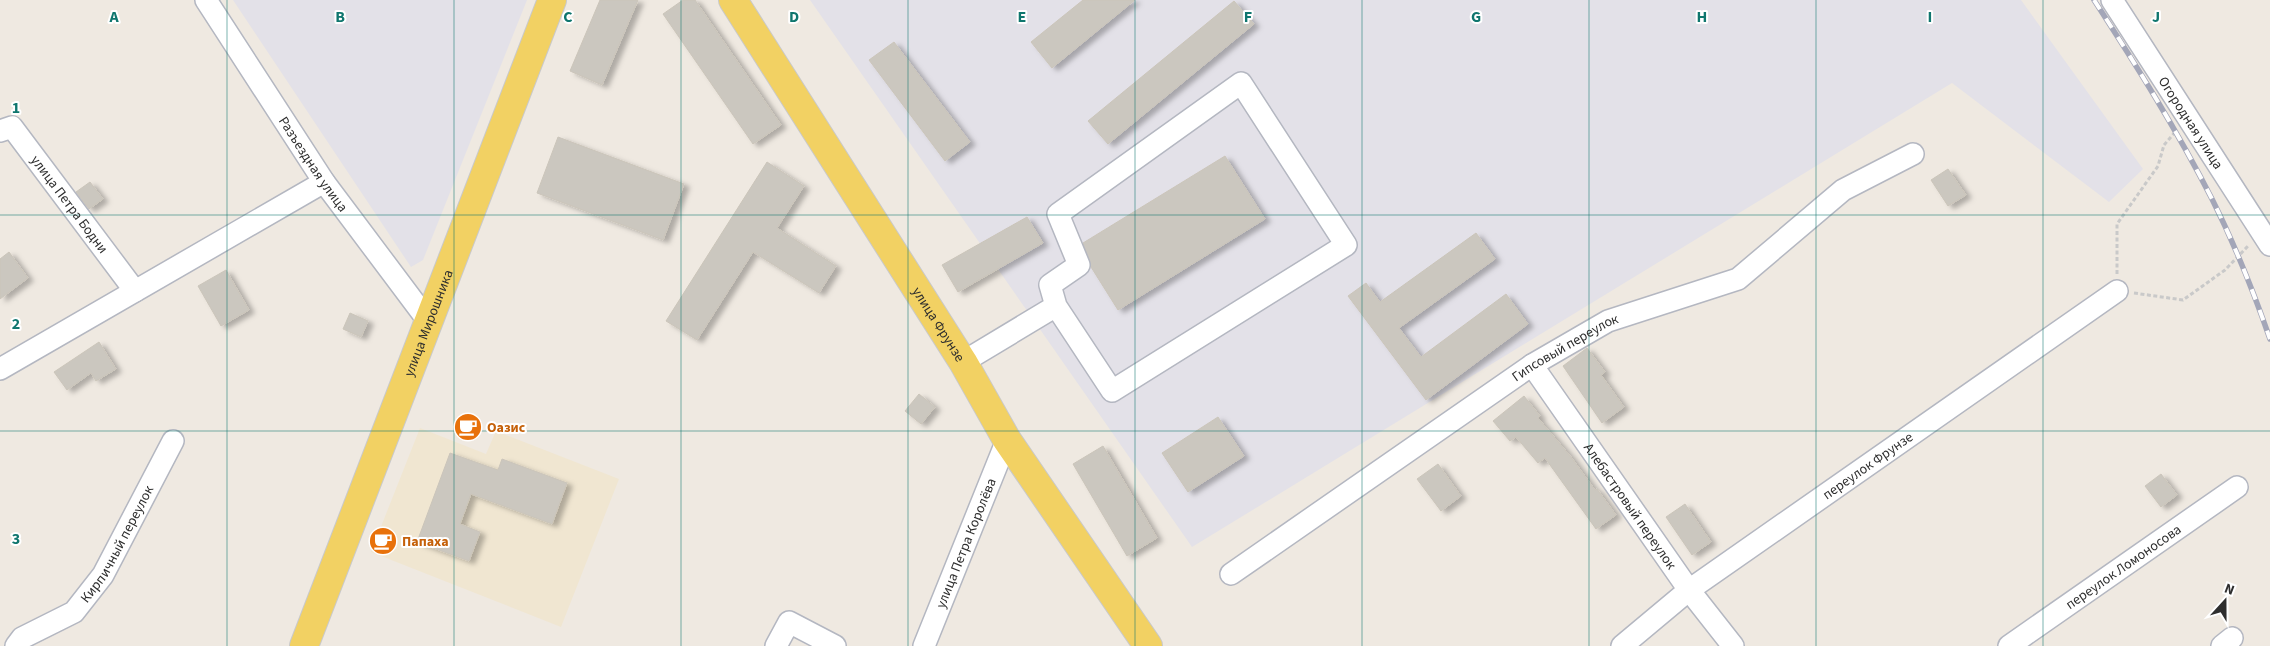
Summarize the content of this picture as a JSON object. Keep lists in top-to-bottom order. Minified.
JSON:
{"streets":{"main road":["улица Мирошника","улица Фрунзе"],"street":["Огородная улица","Разъездная улица","улица Петра Бодни","Гипсовый переулок","переулок Фрунзе","Алебастровый переулок","Кирпичный переулок","улица Петра Королёва","переулок Ломоносова"]},"crossings":[["Разъездная улица","улица Мирошника"],["улица Фрунзе","улица Петра Королёва"],["Гипсовый переулок","Алебастровый переулок"],["переулок Фрунзе","Алебастровый переулок"]],"places":{"cafe":["Оазис","Папаха"]},"north":"top","grid":{"columns":["A","B","C","D","E","F","G","H","I","J"],"rows":["1","2","3"]}}
